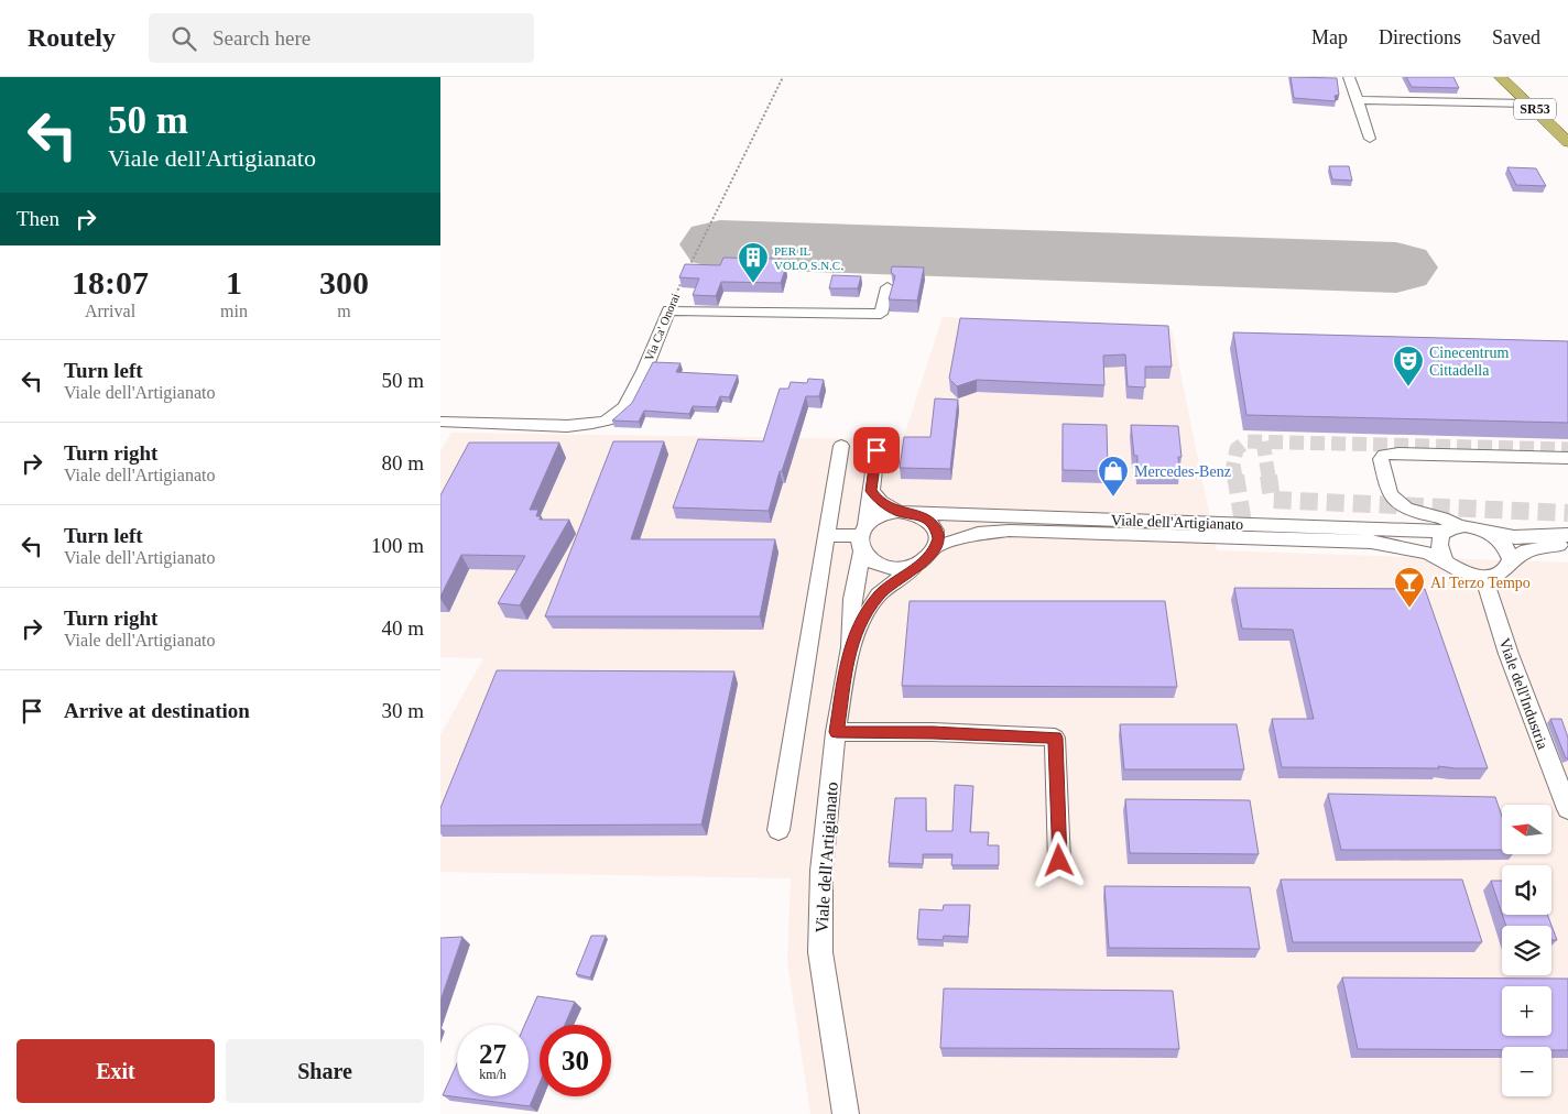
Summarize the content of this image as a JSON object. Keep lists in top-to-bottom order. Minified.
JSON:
{"streets":{"main road":["SR53"],"street":["Via Ca' Onorai","Viale dell'Artigianato","Viale dell'Industria"]},"crossings":[["Viale dell'Artigianato","Viale dell'Industria"]],"places":{"building":["PER IL VOLO S.N.C."],"theatre":["Cinecentrum Cittadella"],"shop":["Mercedes-Benz"],"bar":["Al Terzo Tempo"]},"north":"left","page":{"header":"Routely","search":"Search here","nav":["Map","Directions","Saved"],"turn":["50 m","Viale dell'Artigianato"],"then":"Then","eta":["18:07","Arrival","1","min","300","m"],"list":[{"name":"Turn left","note":"Viale dell'Artigianato","value":"50 m"},{"name":"Turn right","note":"Viale dell'Artigianato","value":"80 m"},{"name":"Turn left","note":"Viale dell'Artigianato","value":"100 m"},{"name":"Turn right","note":"Viale dell'Artigianato","value":"40 m"},{"name":"Arrive at destination","value":"30 m"}],"map_buttons":["+","−"],"speed":"27 km/h","limit":"30","buttons":["Exit","Share"]}}
